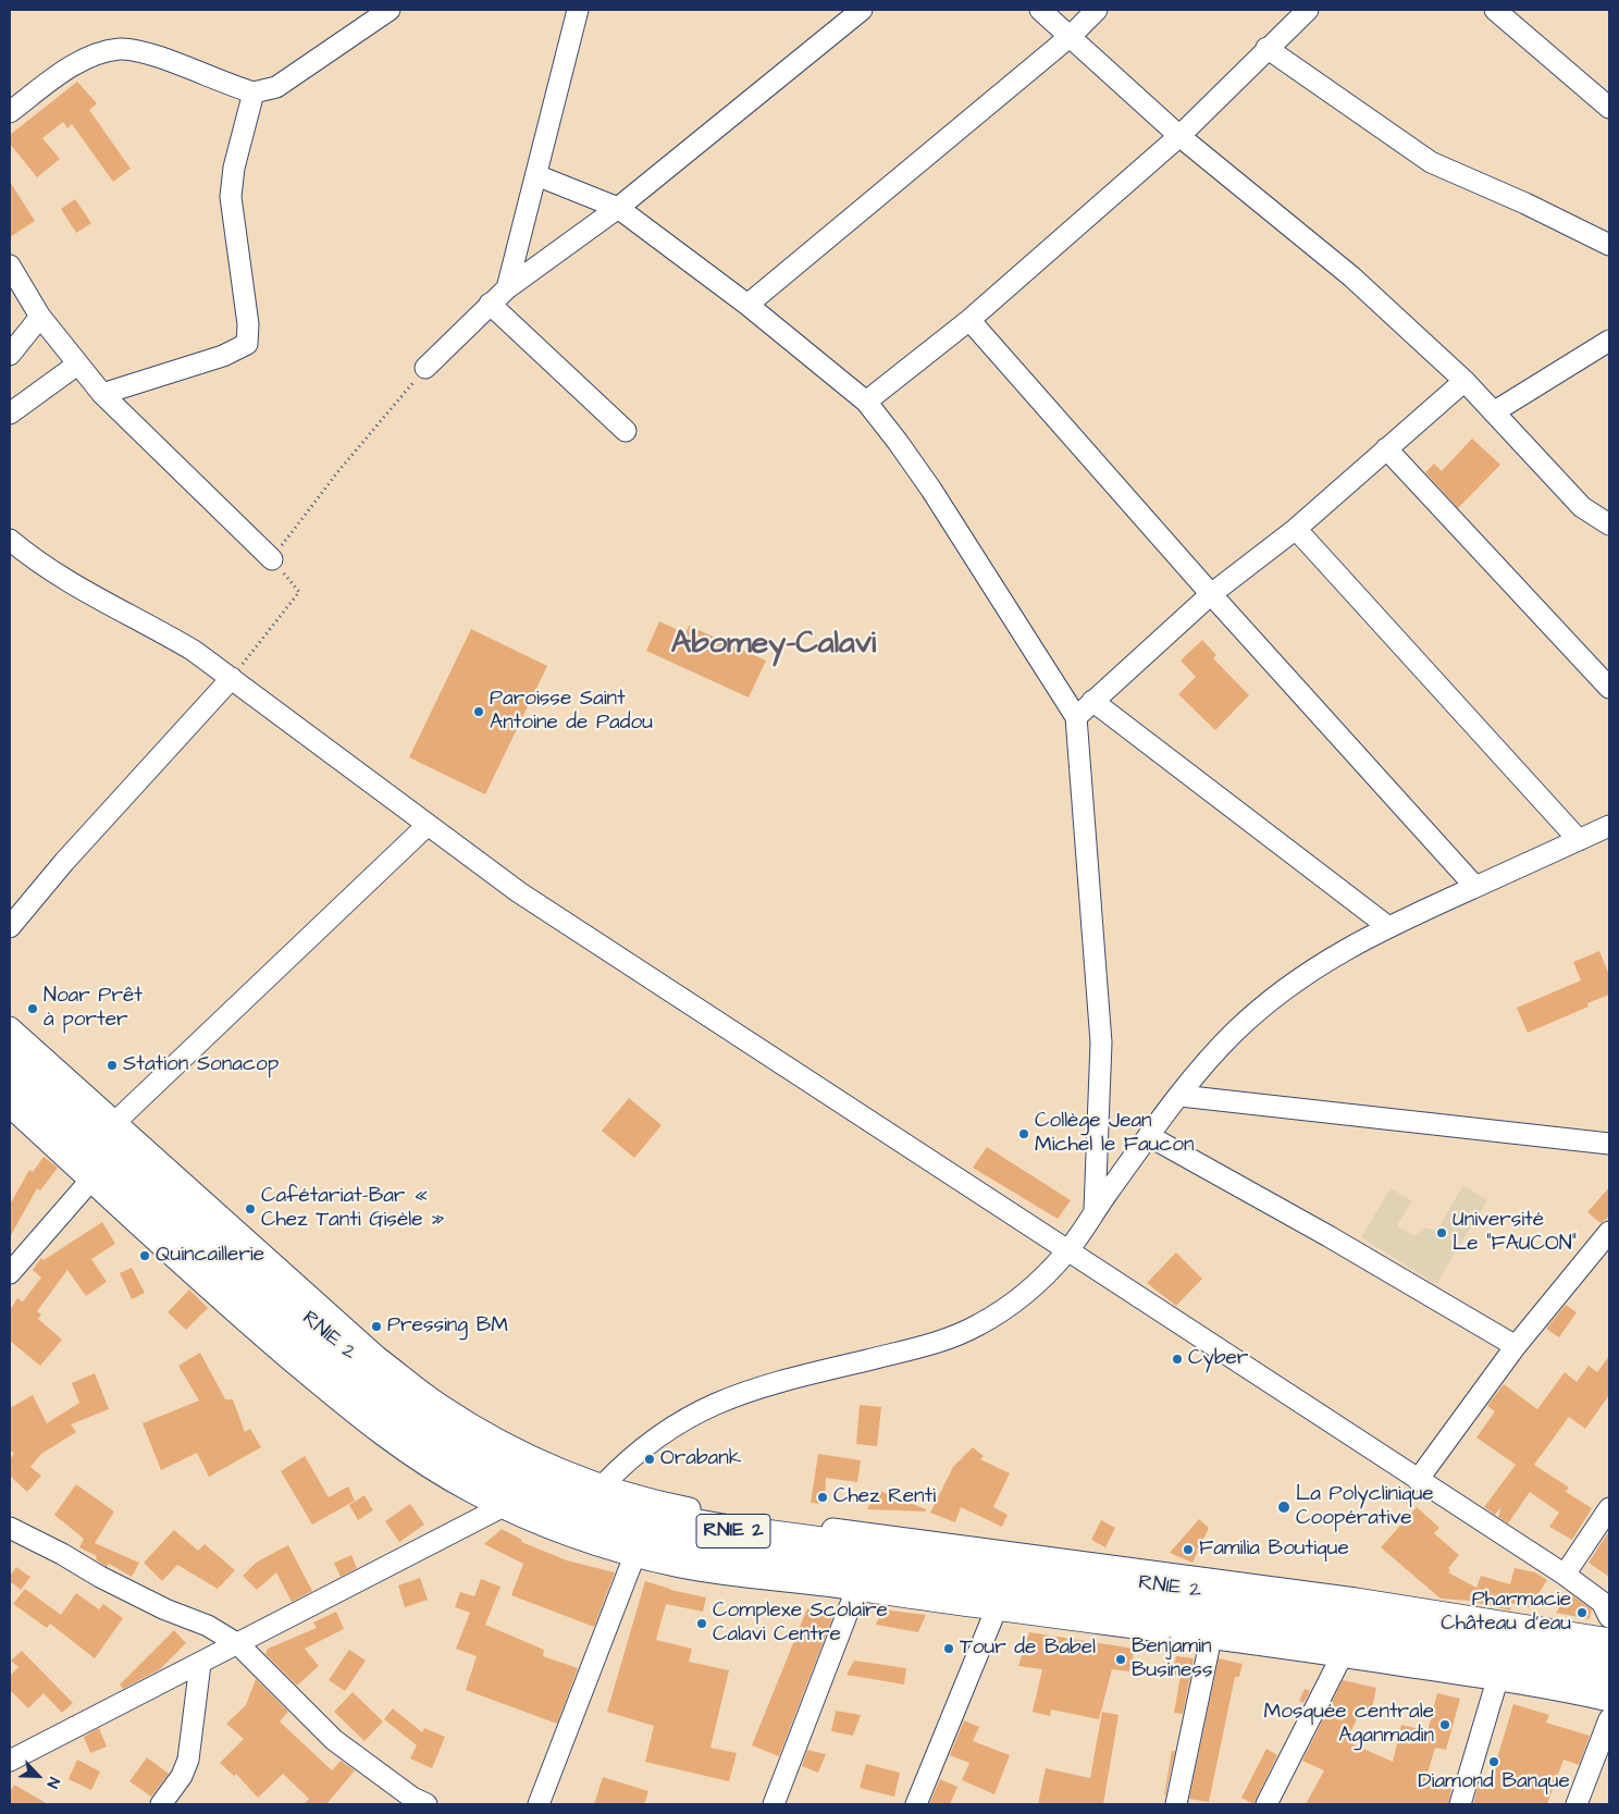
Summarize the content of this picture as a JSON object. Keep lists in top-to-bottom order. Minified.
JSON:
{"streets":{"highway":["RNIE 2"]},"districts":["Abomey-Calavi"],"places":["Paroisse Saint Antoine de Padou","Noar Prêt à porter","Station Sonacop","Collège Jean Michel le Faucon","Cafétariat-Bar « Chez Tanti Gisèle »","Université Le \"FAUCON\"","Quincaillerie","Pressing BM","Cyber","Orabank","Chez Renti","La Polyclinique Coopérative","Familia Boutique","Pharmacie Château d’eau","Complexe Scolaire Calavi Centre","Tour de Babel","Benjamin Business","Mosquée centrale Aganmadin","Diamond Banque"],"north":"bottom right"}
